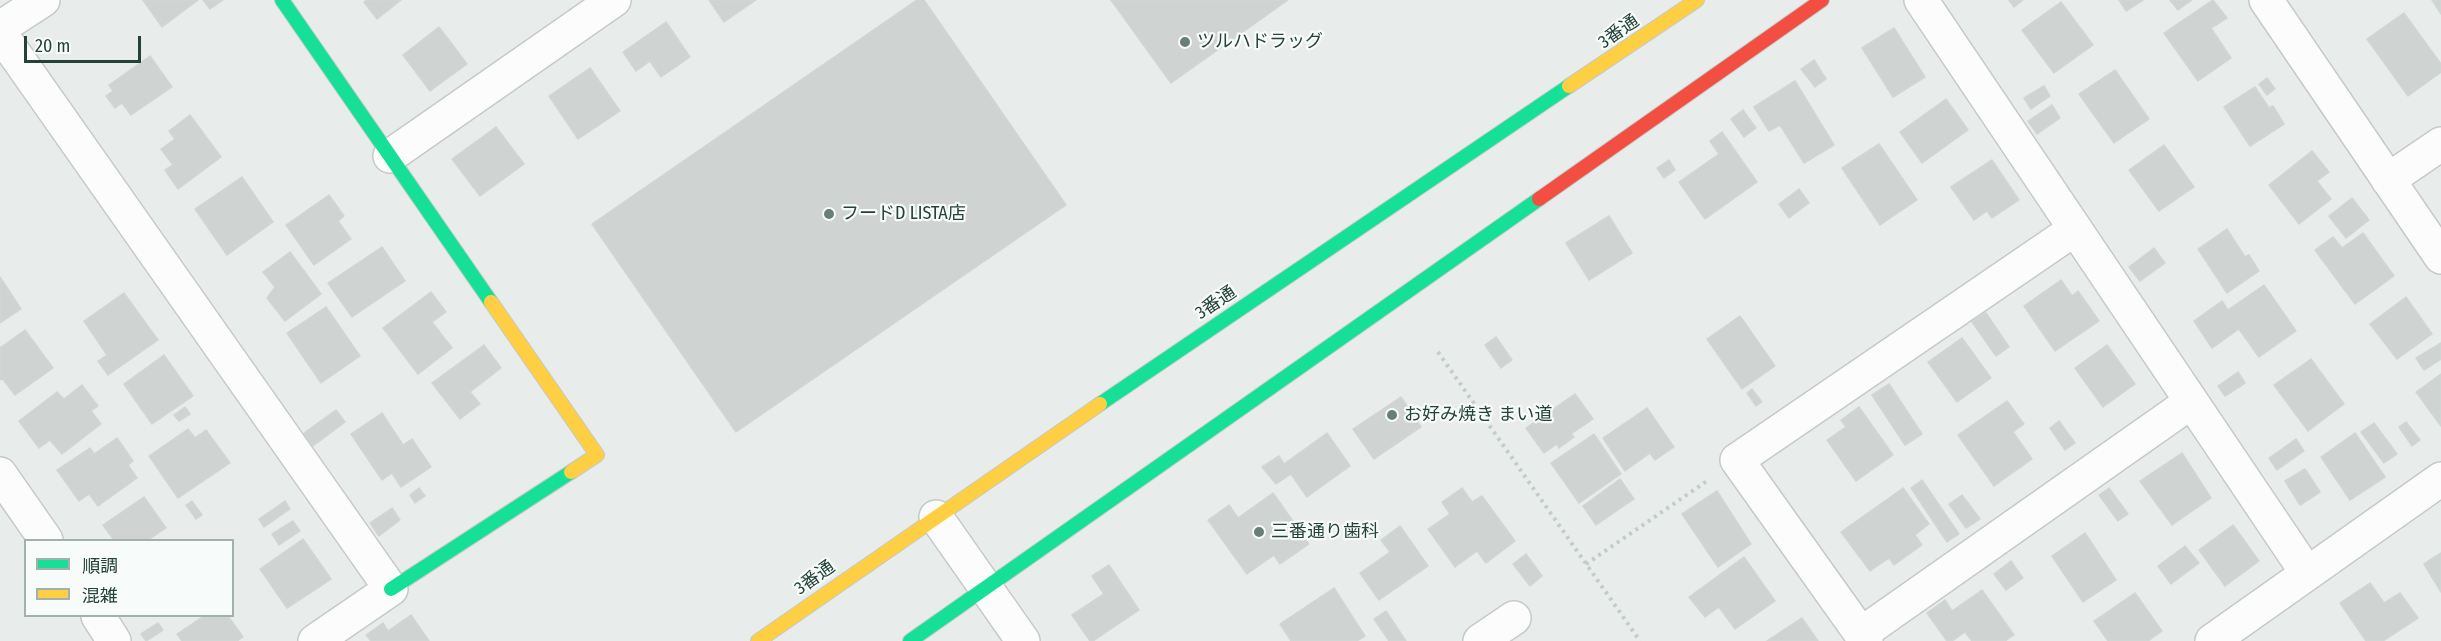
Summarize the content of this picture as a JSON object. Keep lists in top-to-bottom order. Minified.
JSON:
{"streets":{"street":["3番通"]},"places":["ツルハドラッグ","フードD LISTA店","お好み焼き まい道","三番通り歯科"],"legend":["順調","混雑"],"scale_bar":"20 m"}
